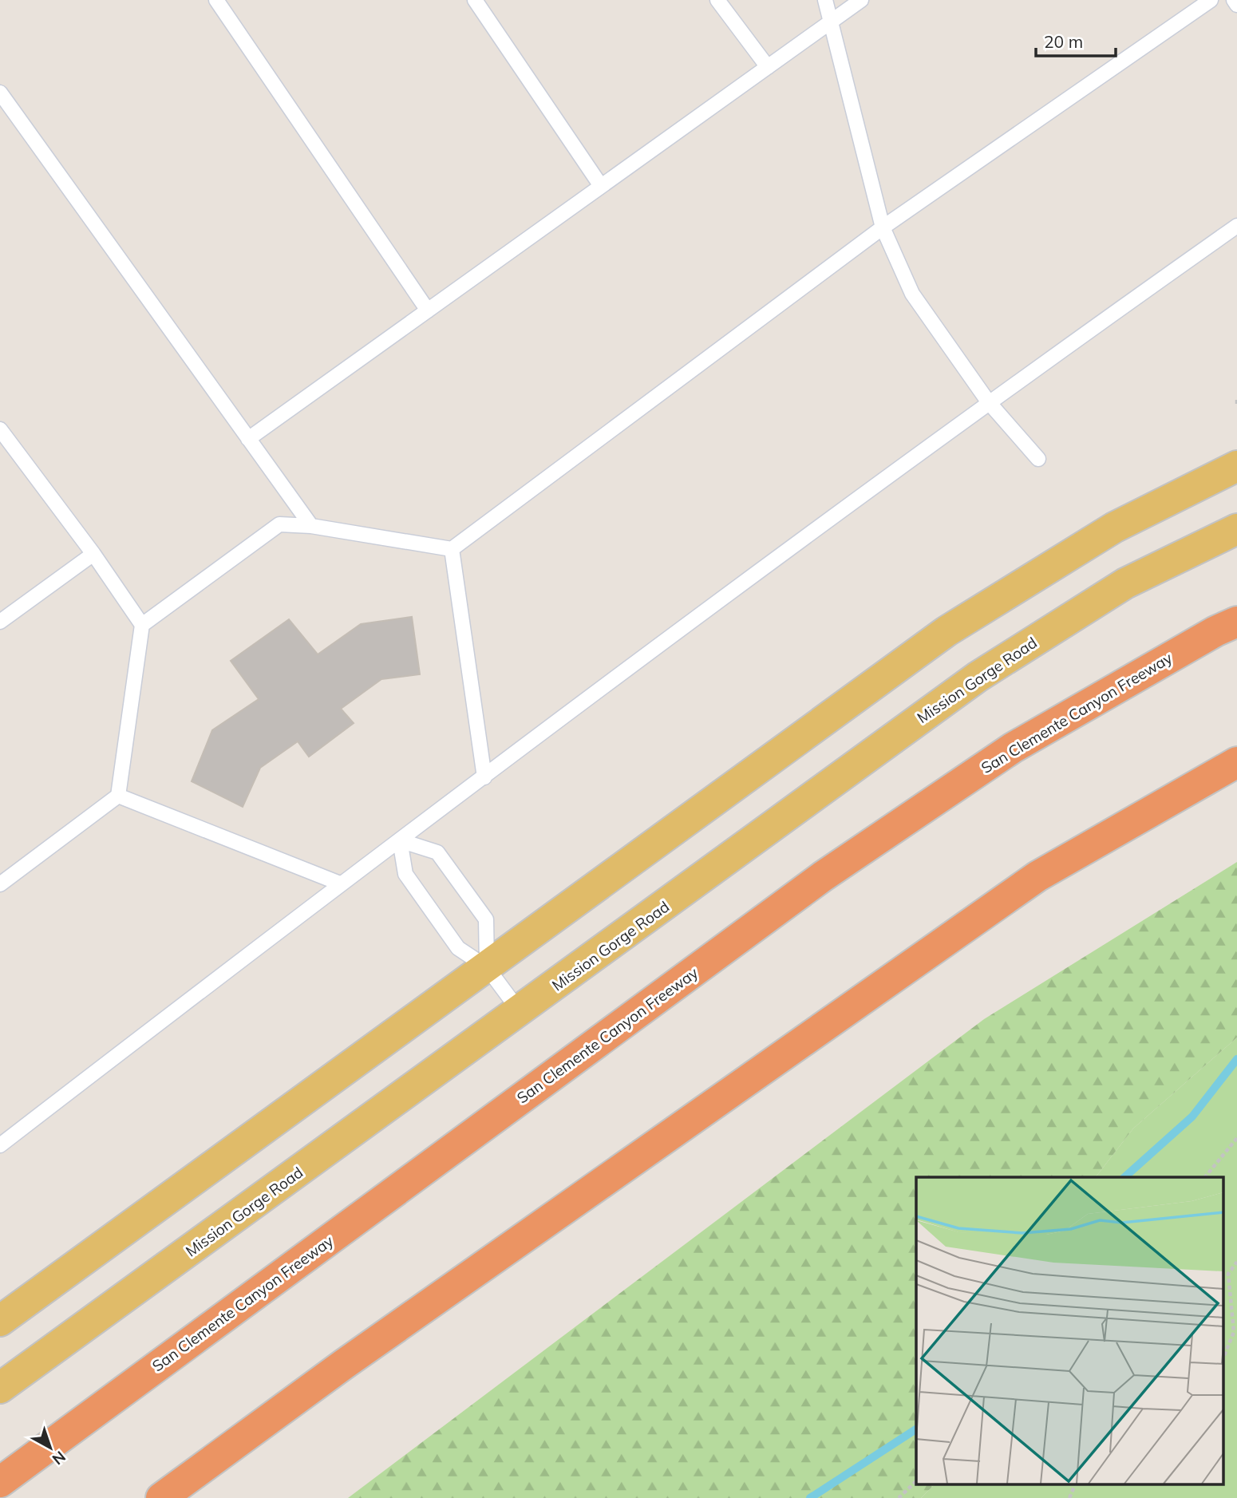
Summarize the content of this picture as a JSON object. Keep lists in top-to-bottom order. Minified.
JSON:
{"streets":{"highway":["San Clemente Canyon Freeway"],"main road":["Mission Gorge Road"]},"scale_bar":"20 m","north":"bottom right"}
